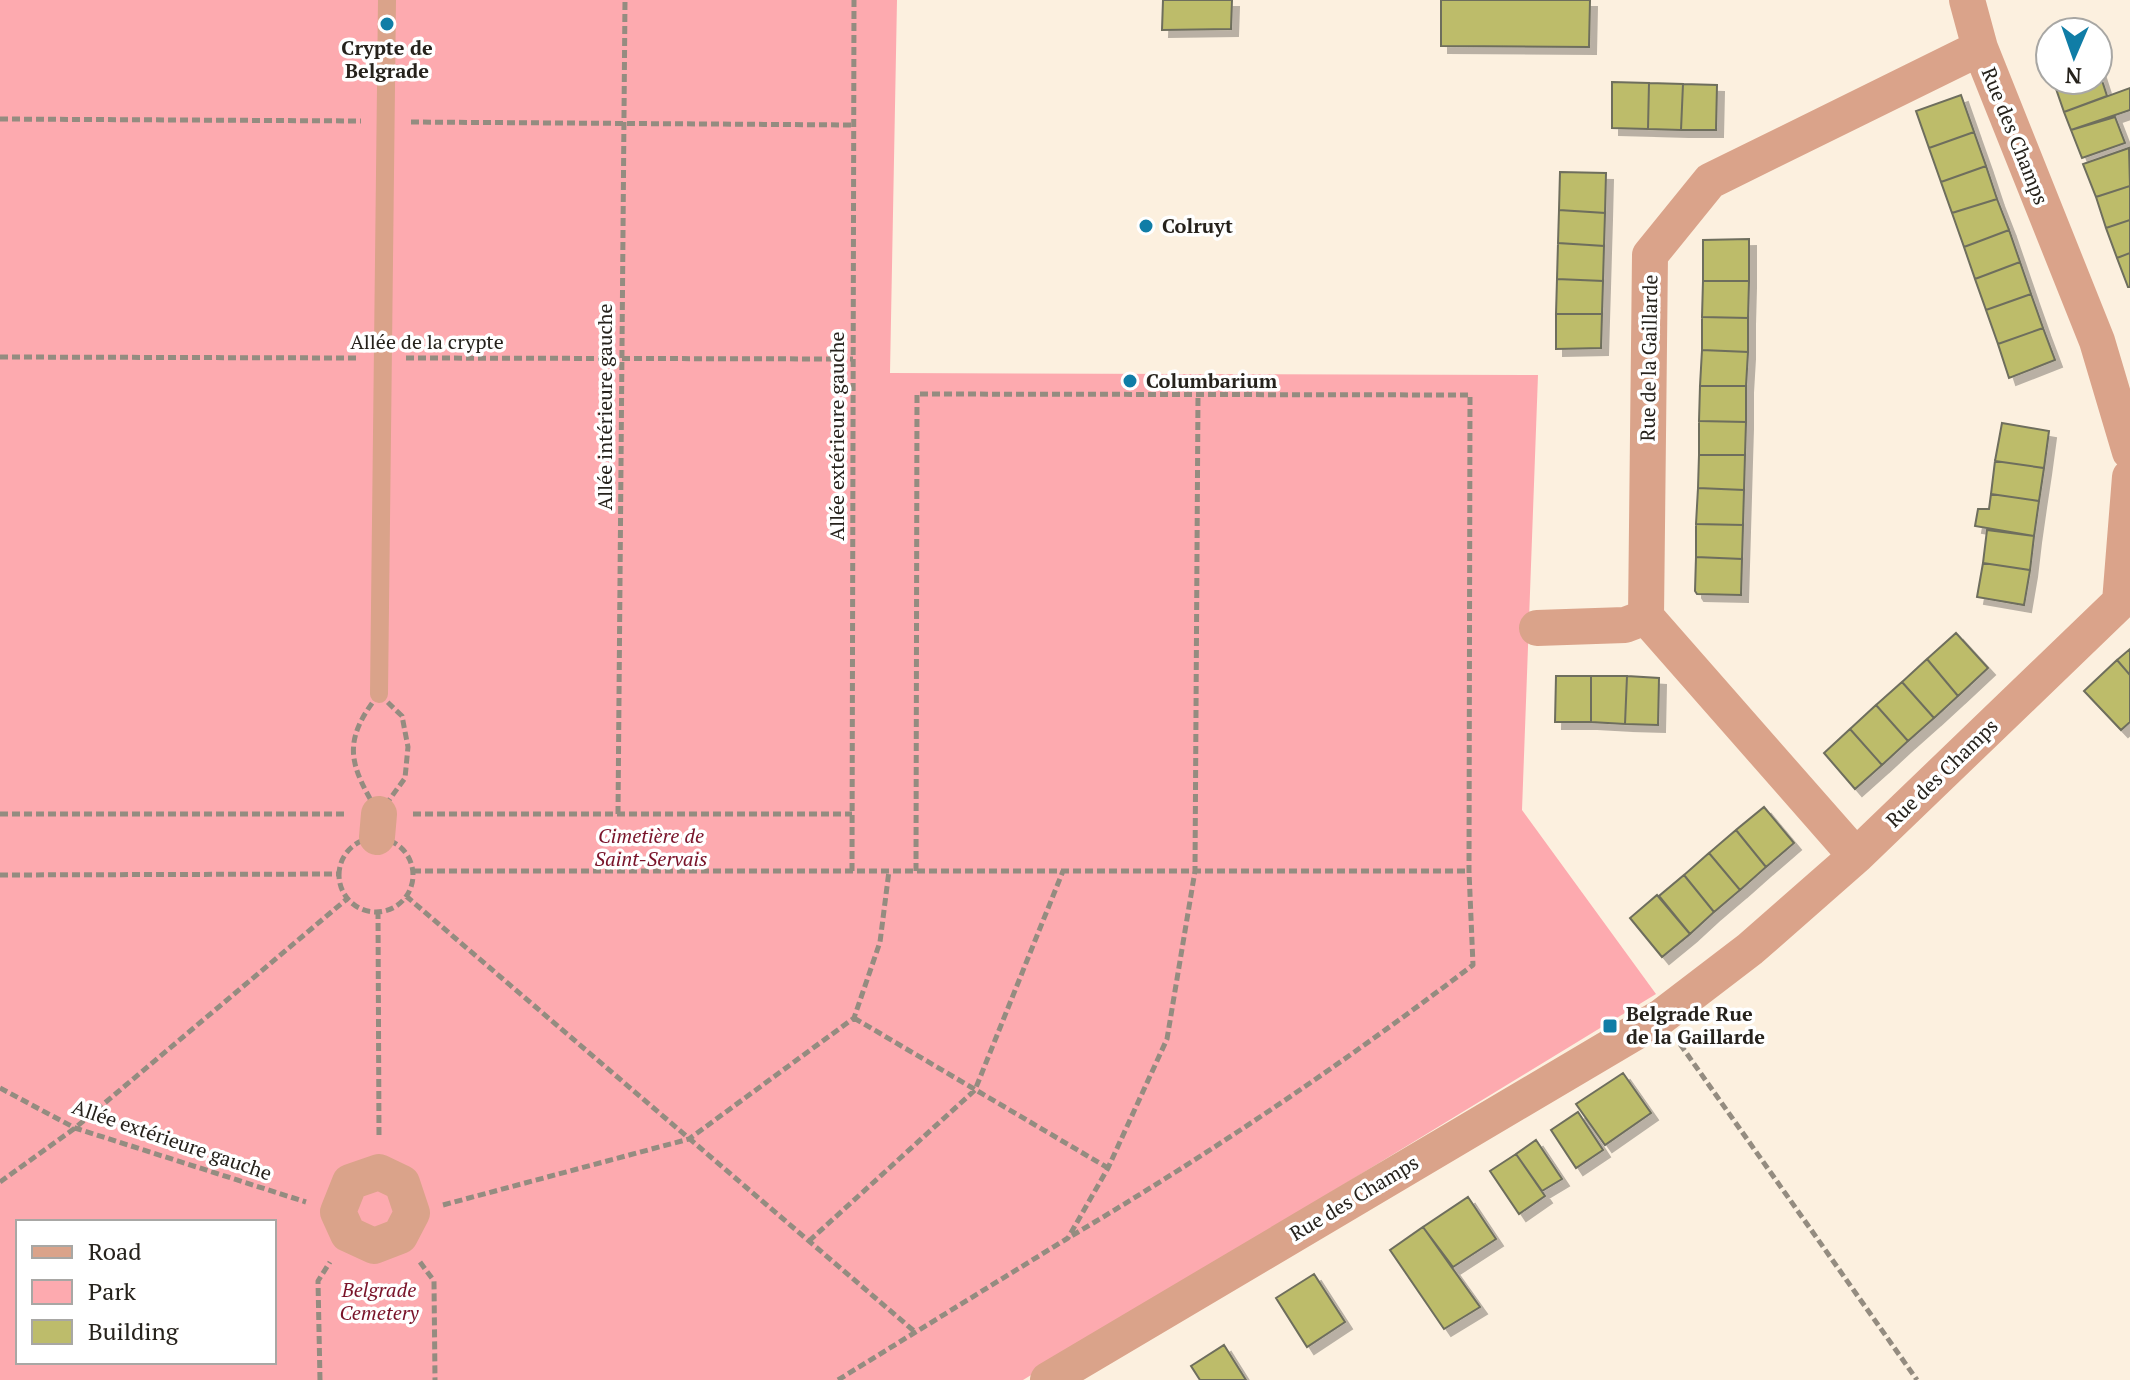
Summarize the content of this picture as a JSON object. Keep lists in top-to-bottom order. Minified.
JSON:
{"streets":{"street":["Rue des Champs","Rue de la Gaillarde"],"path":["Allée de la crypte","Allée intérieure gauche","Allée extérieure gauche"]},"crossings":[["Rue des Champs","Rue de la Gaillarde"],["Allée de la crypte","Allée intérieure gauche"],["Allée de la crypte","Allée extérieure gauche"]],"parks":["Cimetière de Saint-Servais","Belgrade Cemetery"],"places":{"other":["Crypte de Belgrade","Colruyt","Columbarium"],"transit":["Belgrade Rue de la Gaillarde"]},"legend":["Road","Park","Building"],"north":"bottom"}
